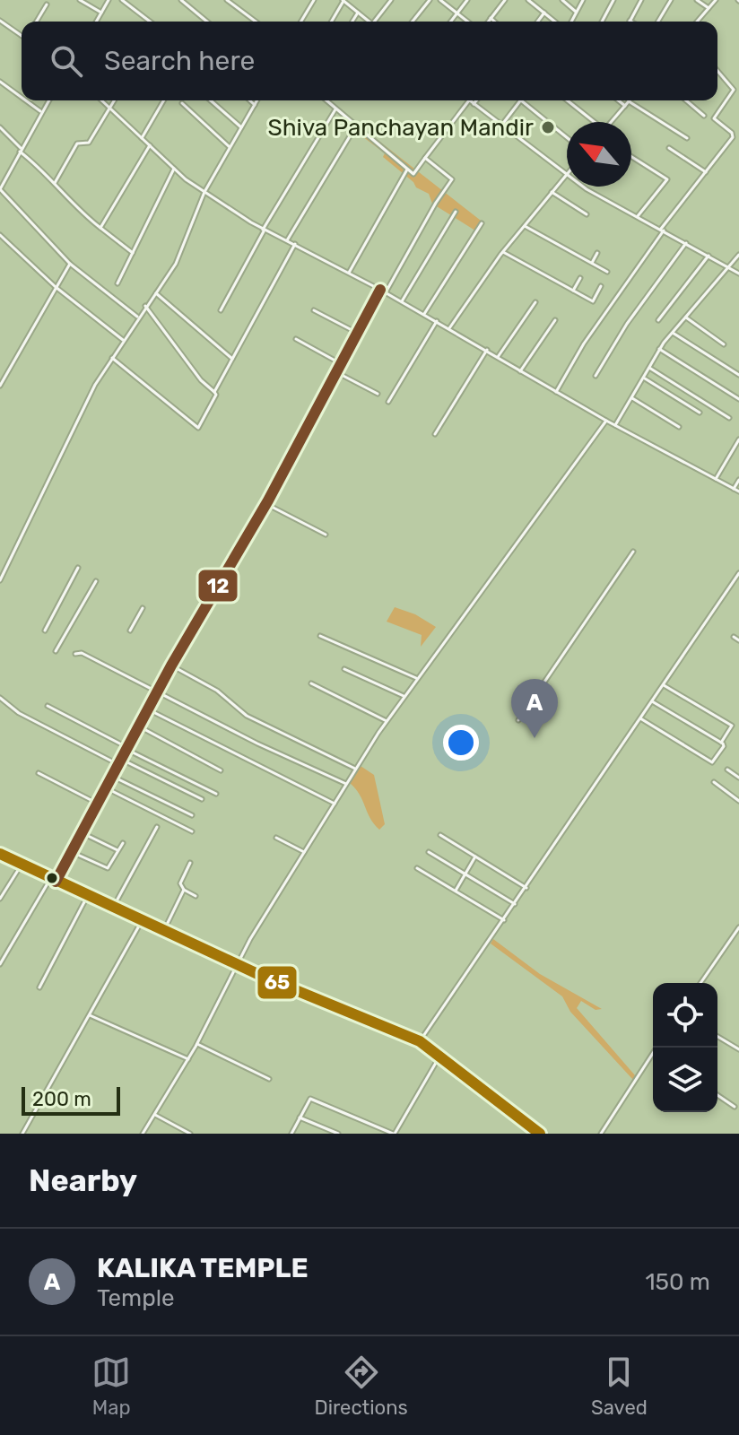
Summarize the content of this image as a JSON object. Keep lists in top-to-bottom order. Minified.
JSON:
{"places":["Shiva Panchayan Mandir"],"lines":["transit line 12","transit line 65"],"scale_bar":"200 m","north":"top left","page":{"search":"Search here","pins":"A","scale":"200 m","heading":"Nearby","list":[{"mark":"A","name":"KALIKA TEMPLE","note":"Temple","value":"150 m"}],"nav":["Map","Directions","Saved"]}}
